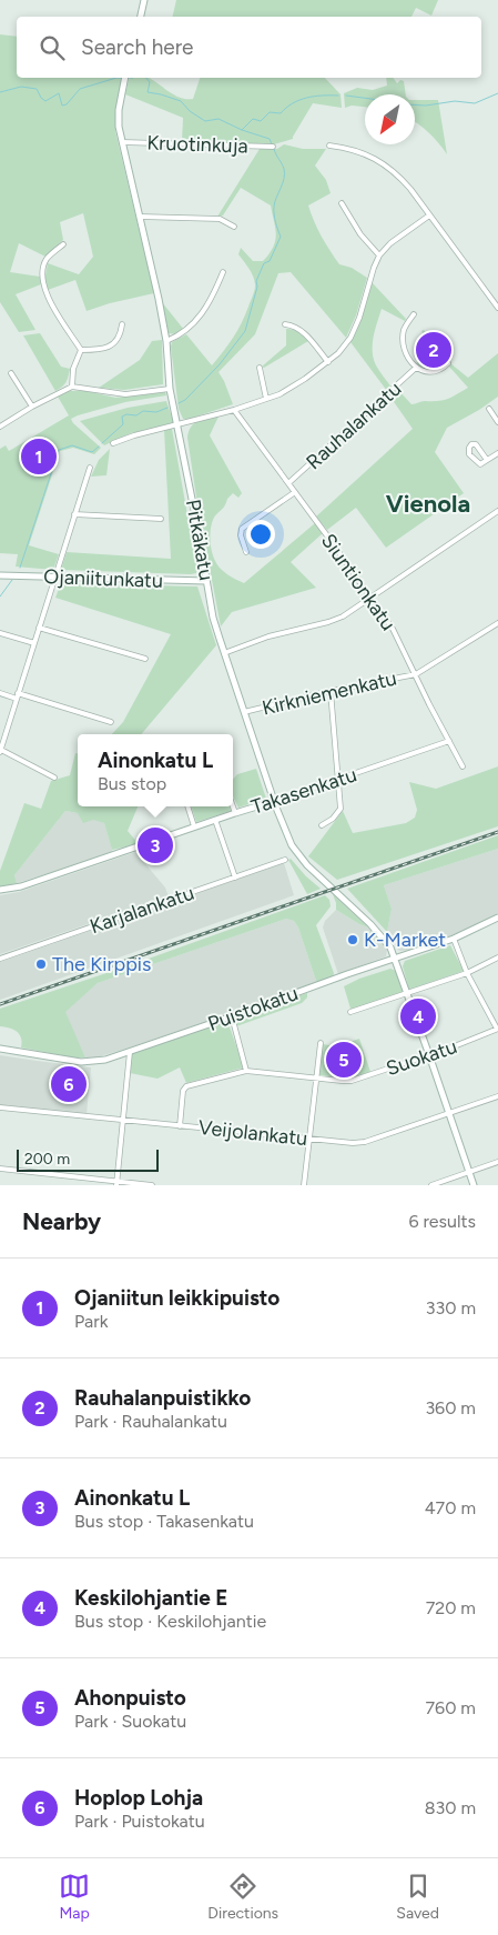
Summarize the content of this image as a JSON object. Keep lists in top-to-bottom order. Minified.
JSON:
{"streets":{"street":["Kruotinkuja","Rauhalankatu","Pitkäkatu","Ojaniitunkatu","Siuntionkatu","Kirkniemenkatu","Takasenkatu","Karjalankatu","Puistokatu","Suokatu","Veijolankatu"]},"crossings":[["Kruotinkuja","Pitkäkatu"],["Rauhalankatu","Siuntionkatu"],["Pitkäkatu","Ojaniitunkatu"],["Pitkäkatu","Kirkniemenkatu"],["Pitkäkatu","Takasenkatu"],["Pitkäkatu","Puistokatu"],["Pitkäkatu","Suokatu"],["Pitkäkatu","Veijolankatu"],["Siuntionkatu","Kirkniemenkatu"],["Siuntionkatu","Takasenkatu"],["Suokatu","Veijolankatu"]],"districts":["Vienola"],"places":["K-Market","The Kirppis"],"scale_bar":"200 m","north":"bottom left","page":{"search":"Search here","pins":["2","1","3","4","5","6"],"popup":["Ainonkatu L","Bus stop"],"scale":"200 m","heading":["Nearby","6 results"],"list":[{"mark":"1","name":"Ojaniitun leikkipuisto","note":"Park","value":"330 m"},{"mark":"2","name":"Rauhalanpuistikko","note":"Park · Rauhalankatu","value":"360 m"},{"mark":"3","name":"Ainonkatu L","note":"Bus stop · Takasenkatu","value":"470 m"},{"mark":"4","name":"Keskilohjantie E","note":"Bus stop · Keskilohjantie","value":"720 m"},{"mark":"5","name":"Ahonpuisto","note":"Park · Suokatu","value":"760 m"},{"mark":"6","name":"Hoplop Lohja","note":"Park · Puistokatu","value":"830 m"}],"nav":["Map","Directions","Saved"]}}
